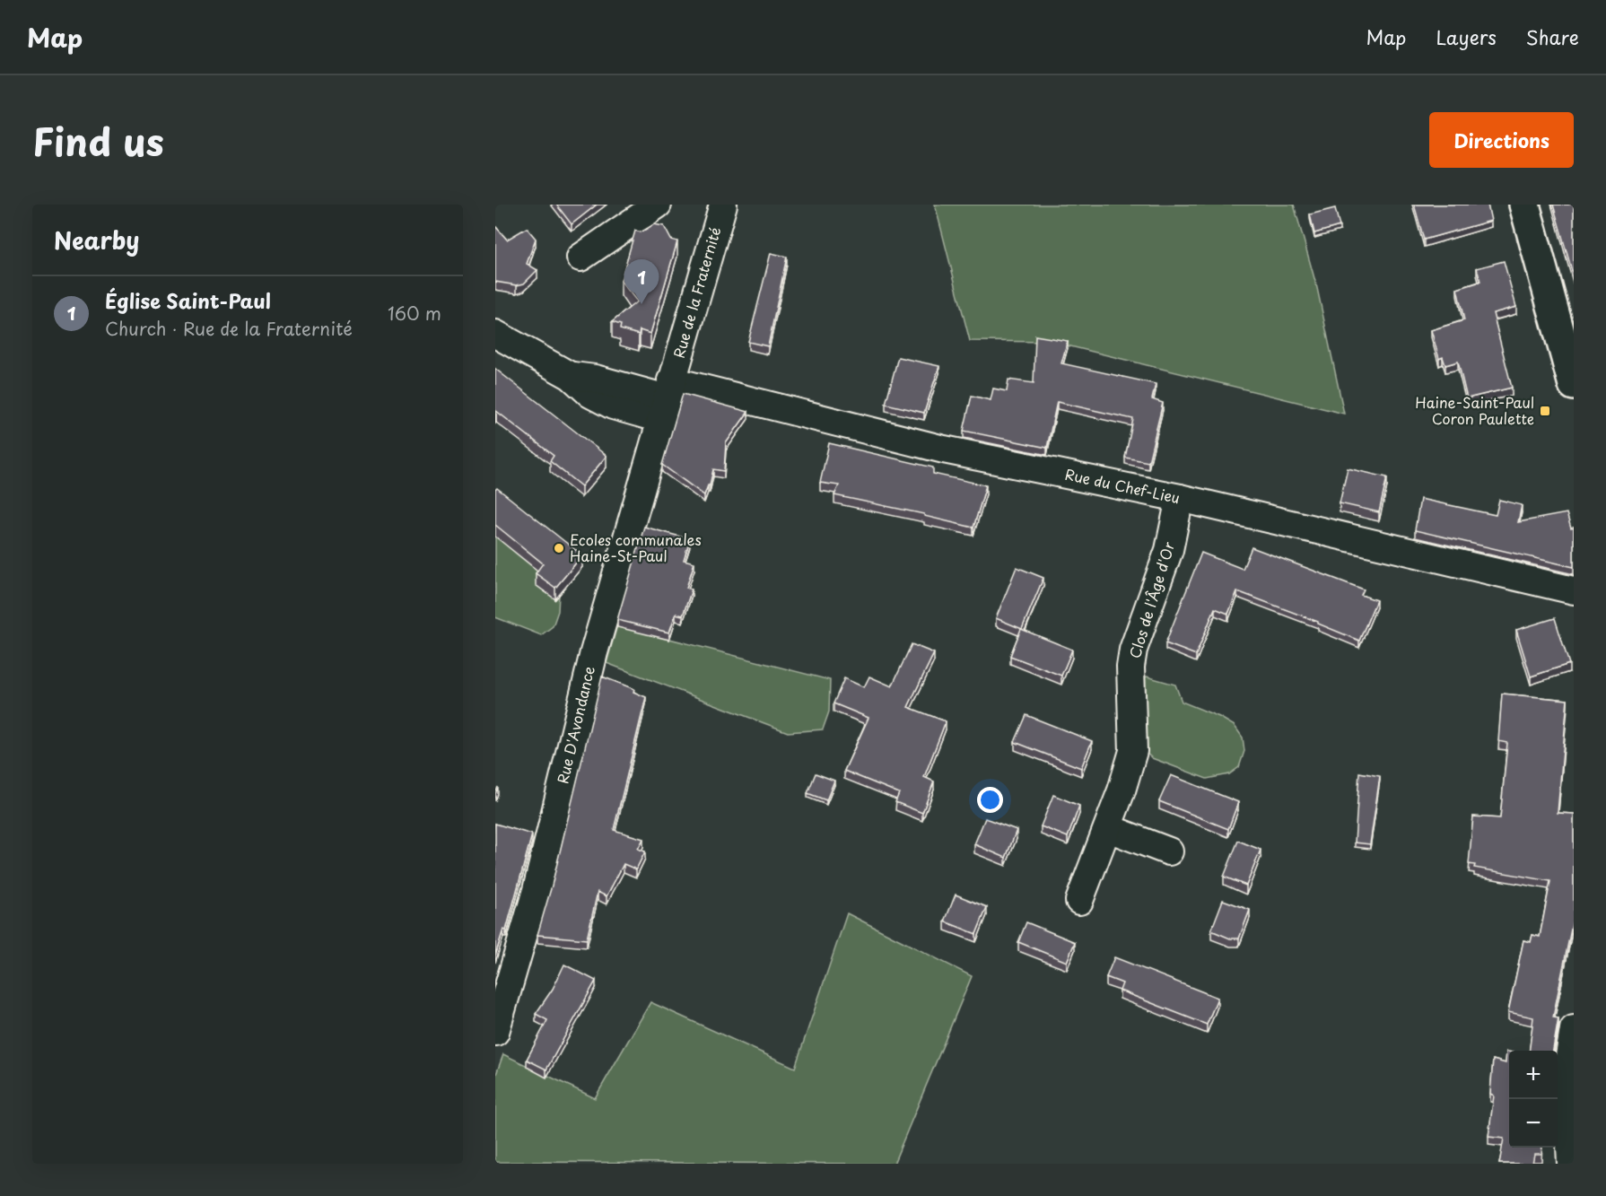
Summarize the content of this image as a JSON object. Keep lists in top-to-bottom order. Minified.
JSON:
{"streets":{"street":["Rue de la Fraternité","Rue du Chef-Lieu","Clos de l'Âge d'Or","Rue D'Avondance"]},"crossings":[["Rue de la Fraternité","Rue du Chef-Lieu"],["Rue de la Fraternité","Rue D'Avondance"],["Rue du Chef-Lieu","Clos de l'Âge d'Or"],["Rue du Chef-Lieu","Rue D'Avondance"]],"places":{"transit":["Haine-Saint-Paul Coron Paulette"],"other":["Ecoles communales Haine-St-Paul"]},"page":{"header":"Map","nav":["Map","Layers","Share"],"title":"Find us","buttons":"Directions","heading":"Nearby","pins":"1","list":[{"mark":"1","name":"Église Saint-Paul","note":"Church · Rue de la Fraternité","value":"160 m"}],"map_buttons":["+","−"]}}
